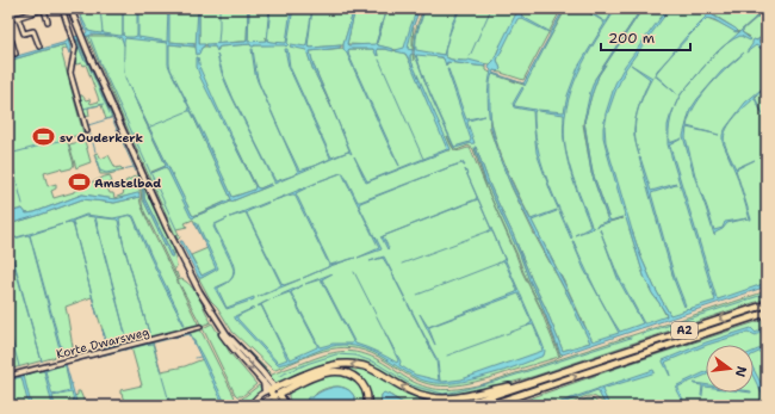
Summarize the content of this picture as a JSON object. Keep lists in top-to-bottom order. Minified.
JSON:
{"streets":{"highway":["A2"],"street":["Korte Dwarsweg"]},"places":{"sports":["sv Ouderkerk","Amstelbad"]},"scale_bar":"200 m","north":"right"}
